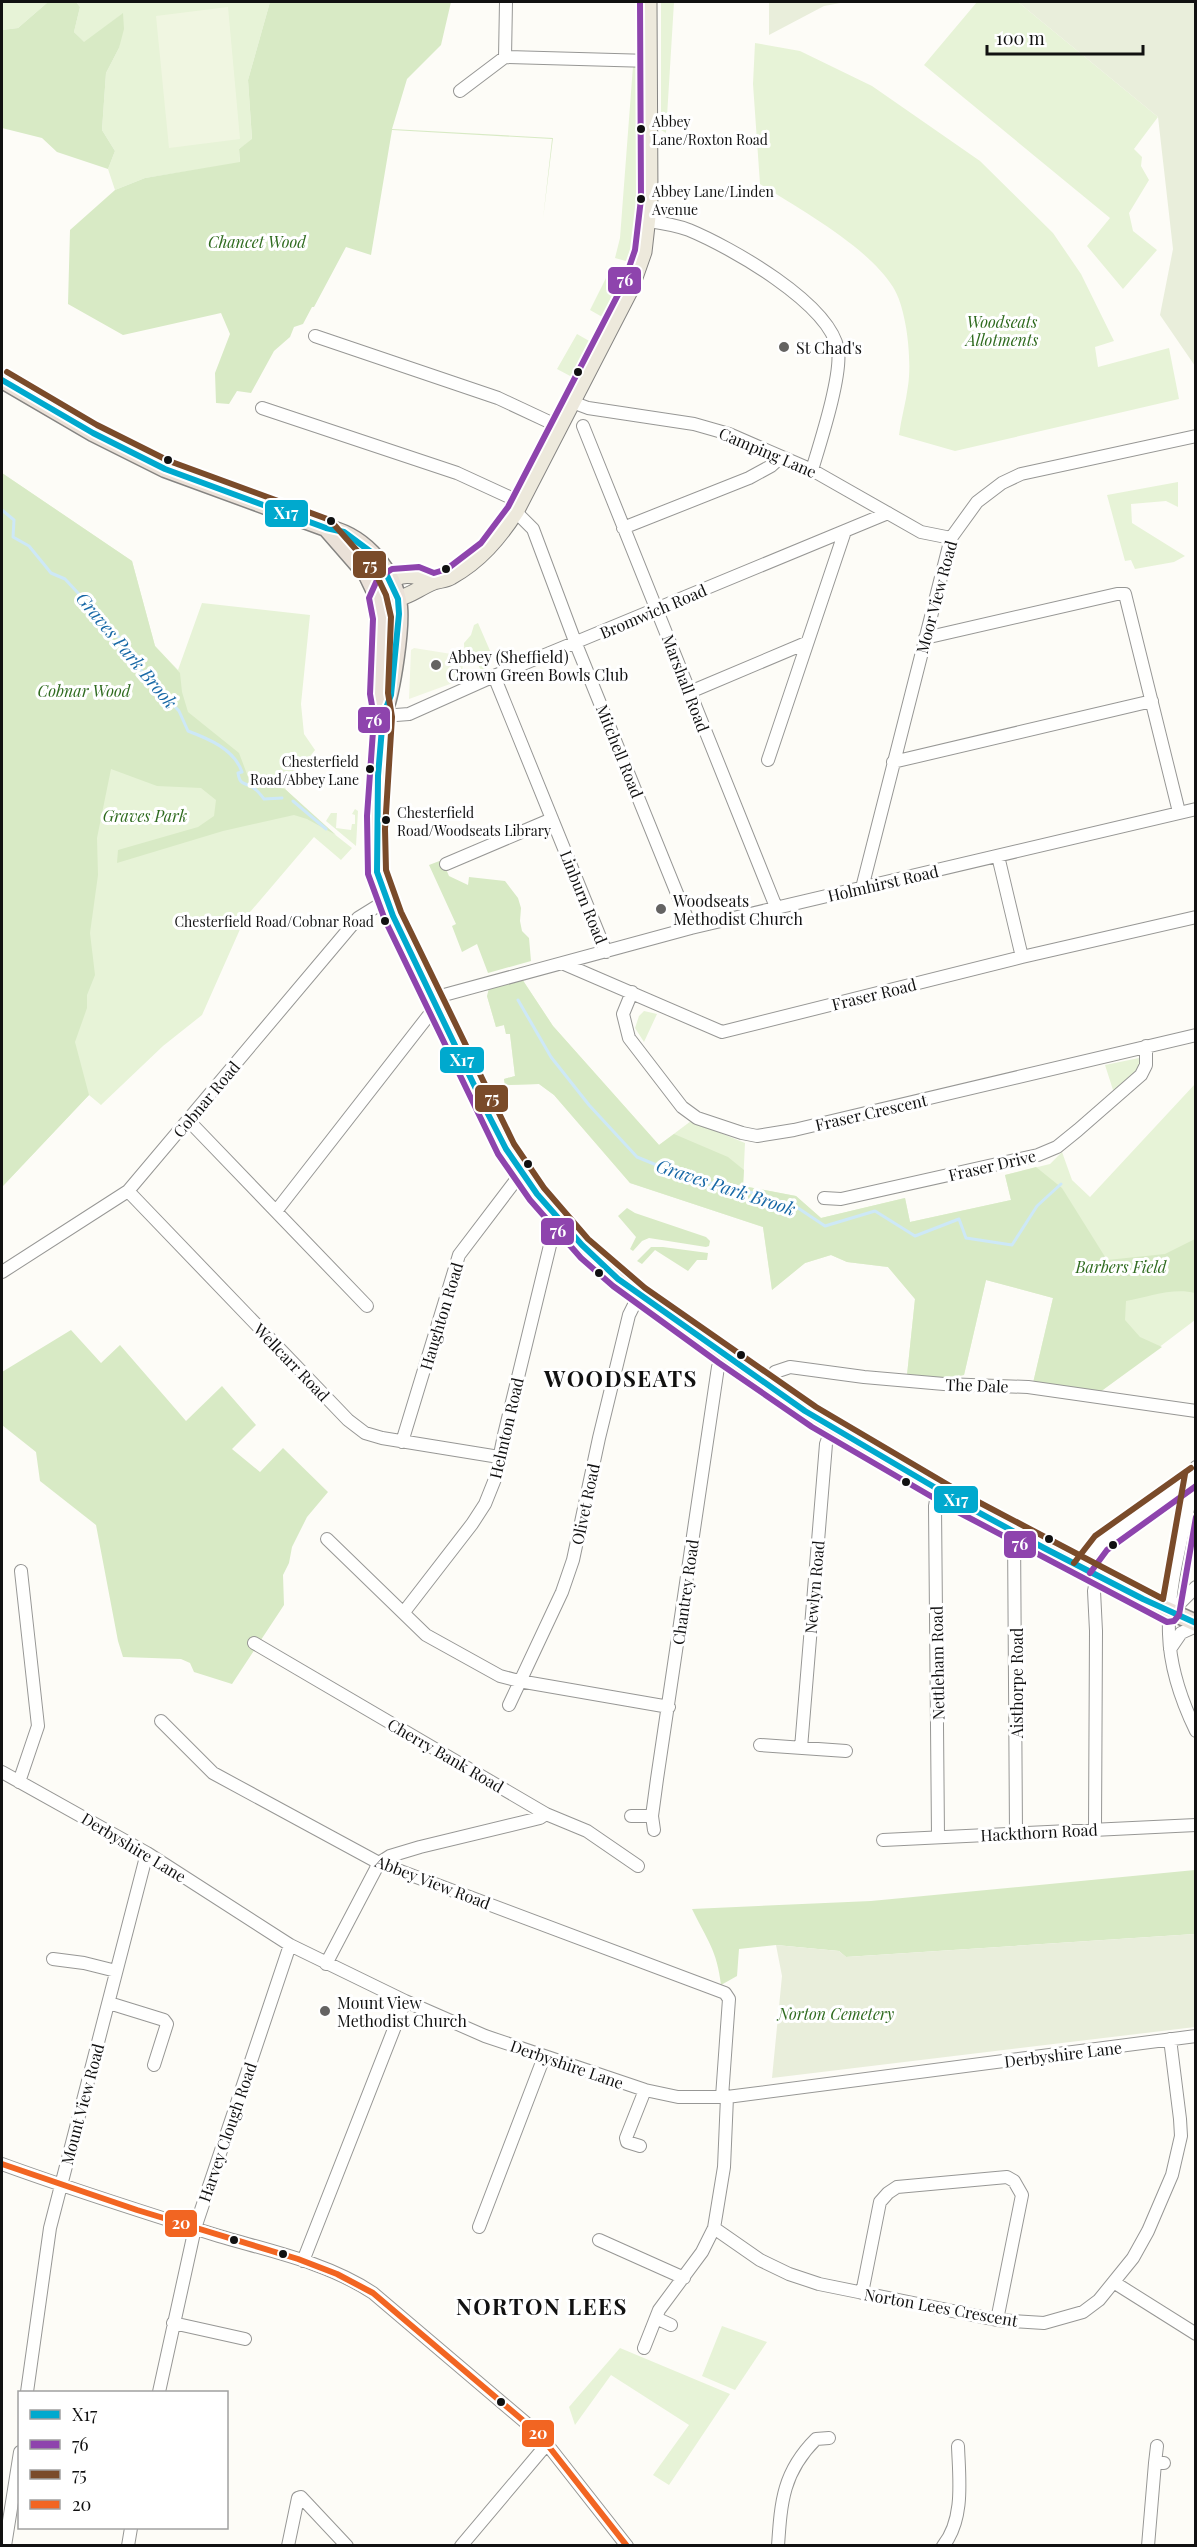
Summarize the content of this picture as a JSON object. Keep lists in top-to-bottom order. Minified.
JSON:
{"streets":{"street":["Camping Lane","Moor View Road","Bromwich Road","Marshall Road","Mitchell Road","Holmhirst Road","Linburn Road","Fraser Road","Cobnar Road","Fraser Crescent","Fraser Drive","Haughton Road","Wellcarr Road","The Dale","Helmton Road","Olivet Road","Newlyn Road","Chantrey Road","Nettleham Road","Aisthorpe Road","Cherry Bank Road","Hackthorn Road","Derbyshire Lane","Abbey View Road","Mount View Road","Harvey Clough Road","Norton Lees Crescent"]},"crossings":[["Camping Lane","Moor View Road"],["Camping Lane","Bromwich Road"],["Moor View Road","Holmhirst Road"],["Bromwich Road","Marshall Road"],["Bromwich Road","Mitchell Road"],["Bromwich Road","Linburn Road"],["Marshall Road","Holmhirst Road"],["Mitchell Road","Holmhirst Road"],["Holmhirst Road","Linburn Road"],["Holmhirst Road","Fraser Road"],["Fraser Road","Fraser Crescent"],["Cobnar Road","Wellcarr Road"],["Fraser Crescent","Fraser Drive"],["Haughton Road","Wellcarr Road"],["Wellcarr Road","Helmton Road"],["Nettleham Road","Hackthorn Road"],["Aisthorpe Road","Hackthorn Road"],["Derbyshire Lane","Abbey View Road"],["Derbyshire Lane","Mount View Road"],["Derbyshire Lane","Harvey Clough Road"],["Derbyshire Lane","Norton Lees Crescent"]],"districts":["WOODSEATS","NORTON LEES"],"water":["Graves Park Brook"],"parks":["Chancet Wood","Woodseats Allotments","Cobnar Wood","Graves Park","Barbers Field","Norton Cemetery"],"places":["Abbey Lane/Roxton Road","Abbey Lane/Linden Avenue","St Chad's","Abbey (Sheffield) Crown Green Bowls Club","Chesterfield Road/Abbey Lane","Chesterfield Road/Woodseats Library","Woodseats Methodist Church","Chesterfield Road/Cobnar Road","Mount View Methodist Church"],"lines":["transit line 76","transit line 75","transit line X17","transit line 20"],"legend":["X17","76","75","20"],"scale_bar":"100 m"}
